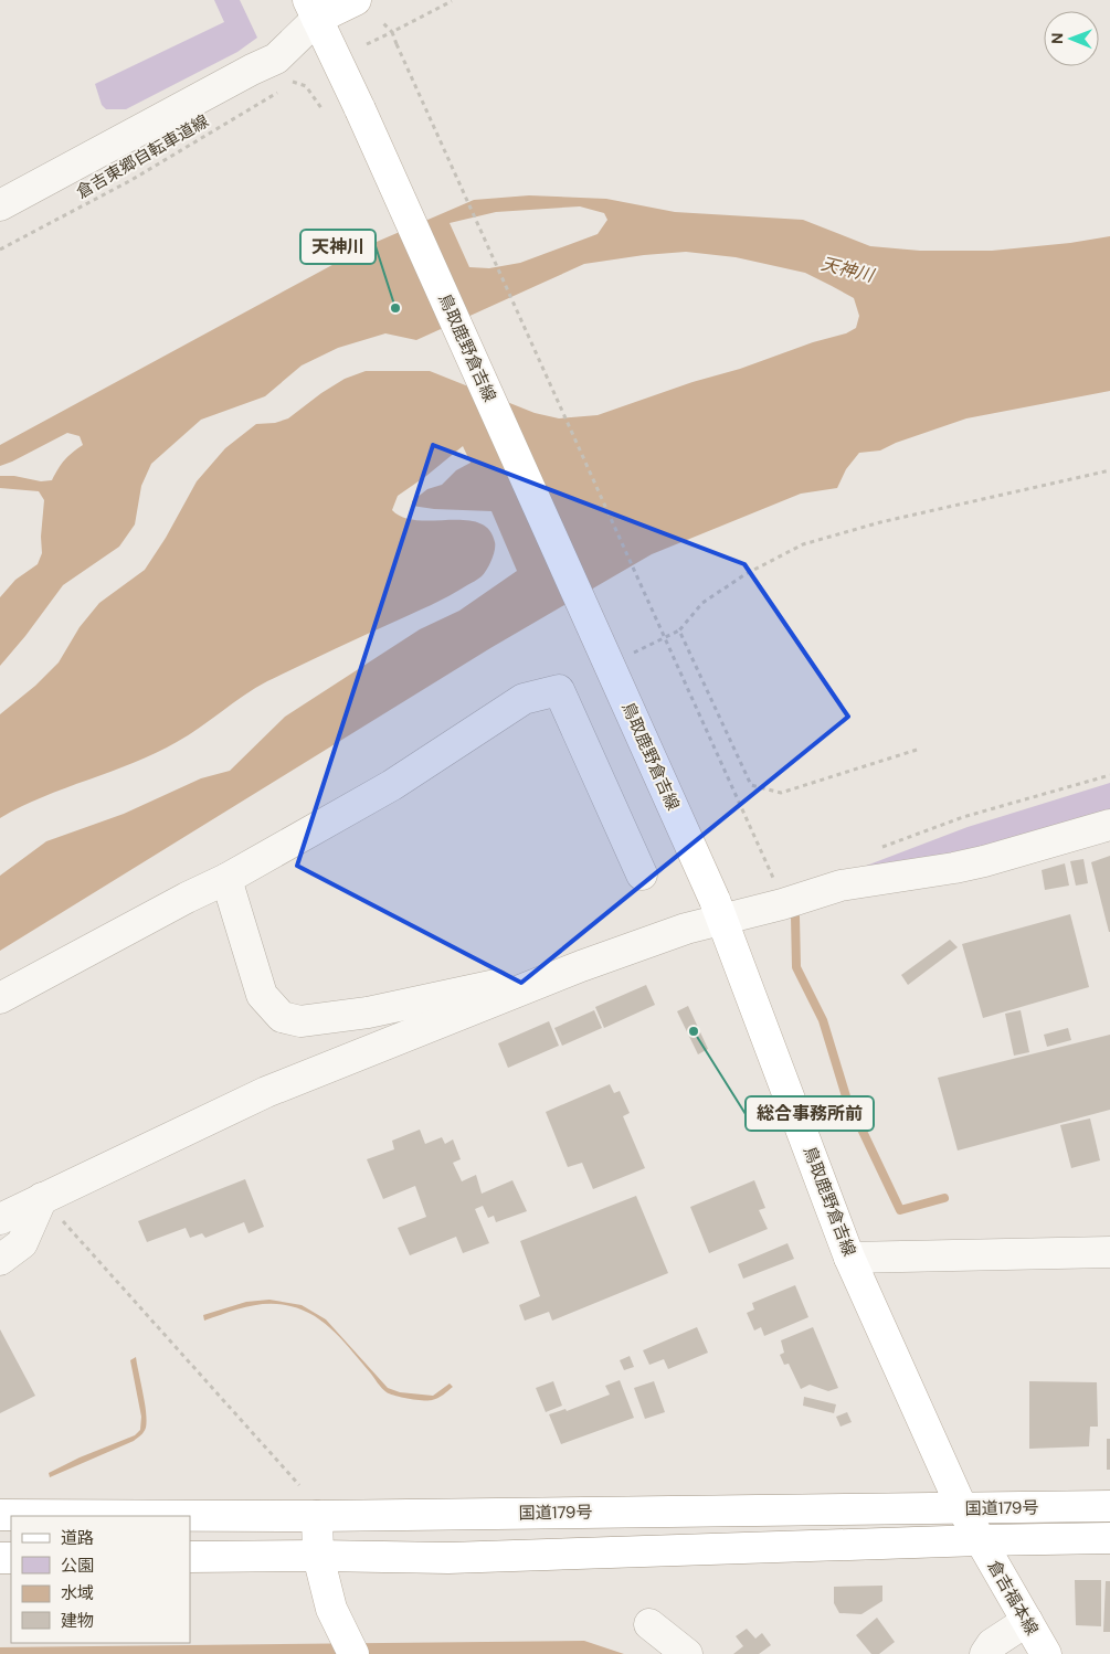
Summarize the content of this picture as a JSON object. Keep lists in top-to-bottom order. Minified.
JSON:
{"streets":{"main road":["鳥取鹿野倉吉線","国道179号","倉吉福本線"],"path":["倉吉東郷自転車道線"]},"crossings":[["鳥取鹿野倉吉線","国道179号"],["鳥取鹿野倉吉線","倉吉福本線"],["国道179号","倉吉福本線"]],"water":["天神川"],"places":["天神川","総合事務所前"],"legend":["道路","公園","水域","建物"],"north":"left"}
